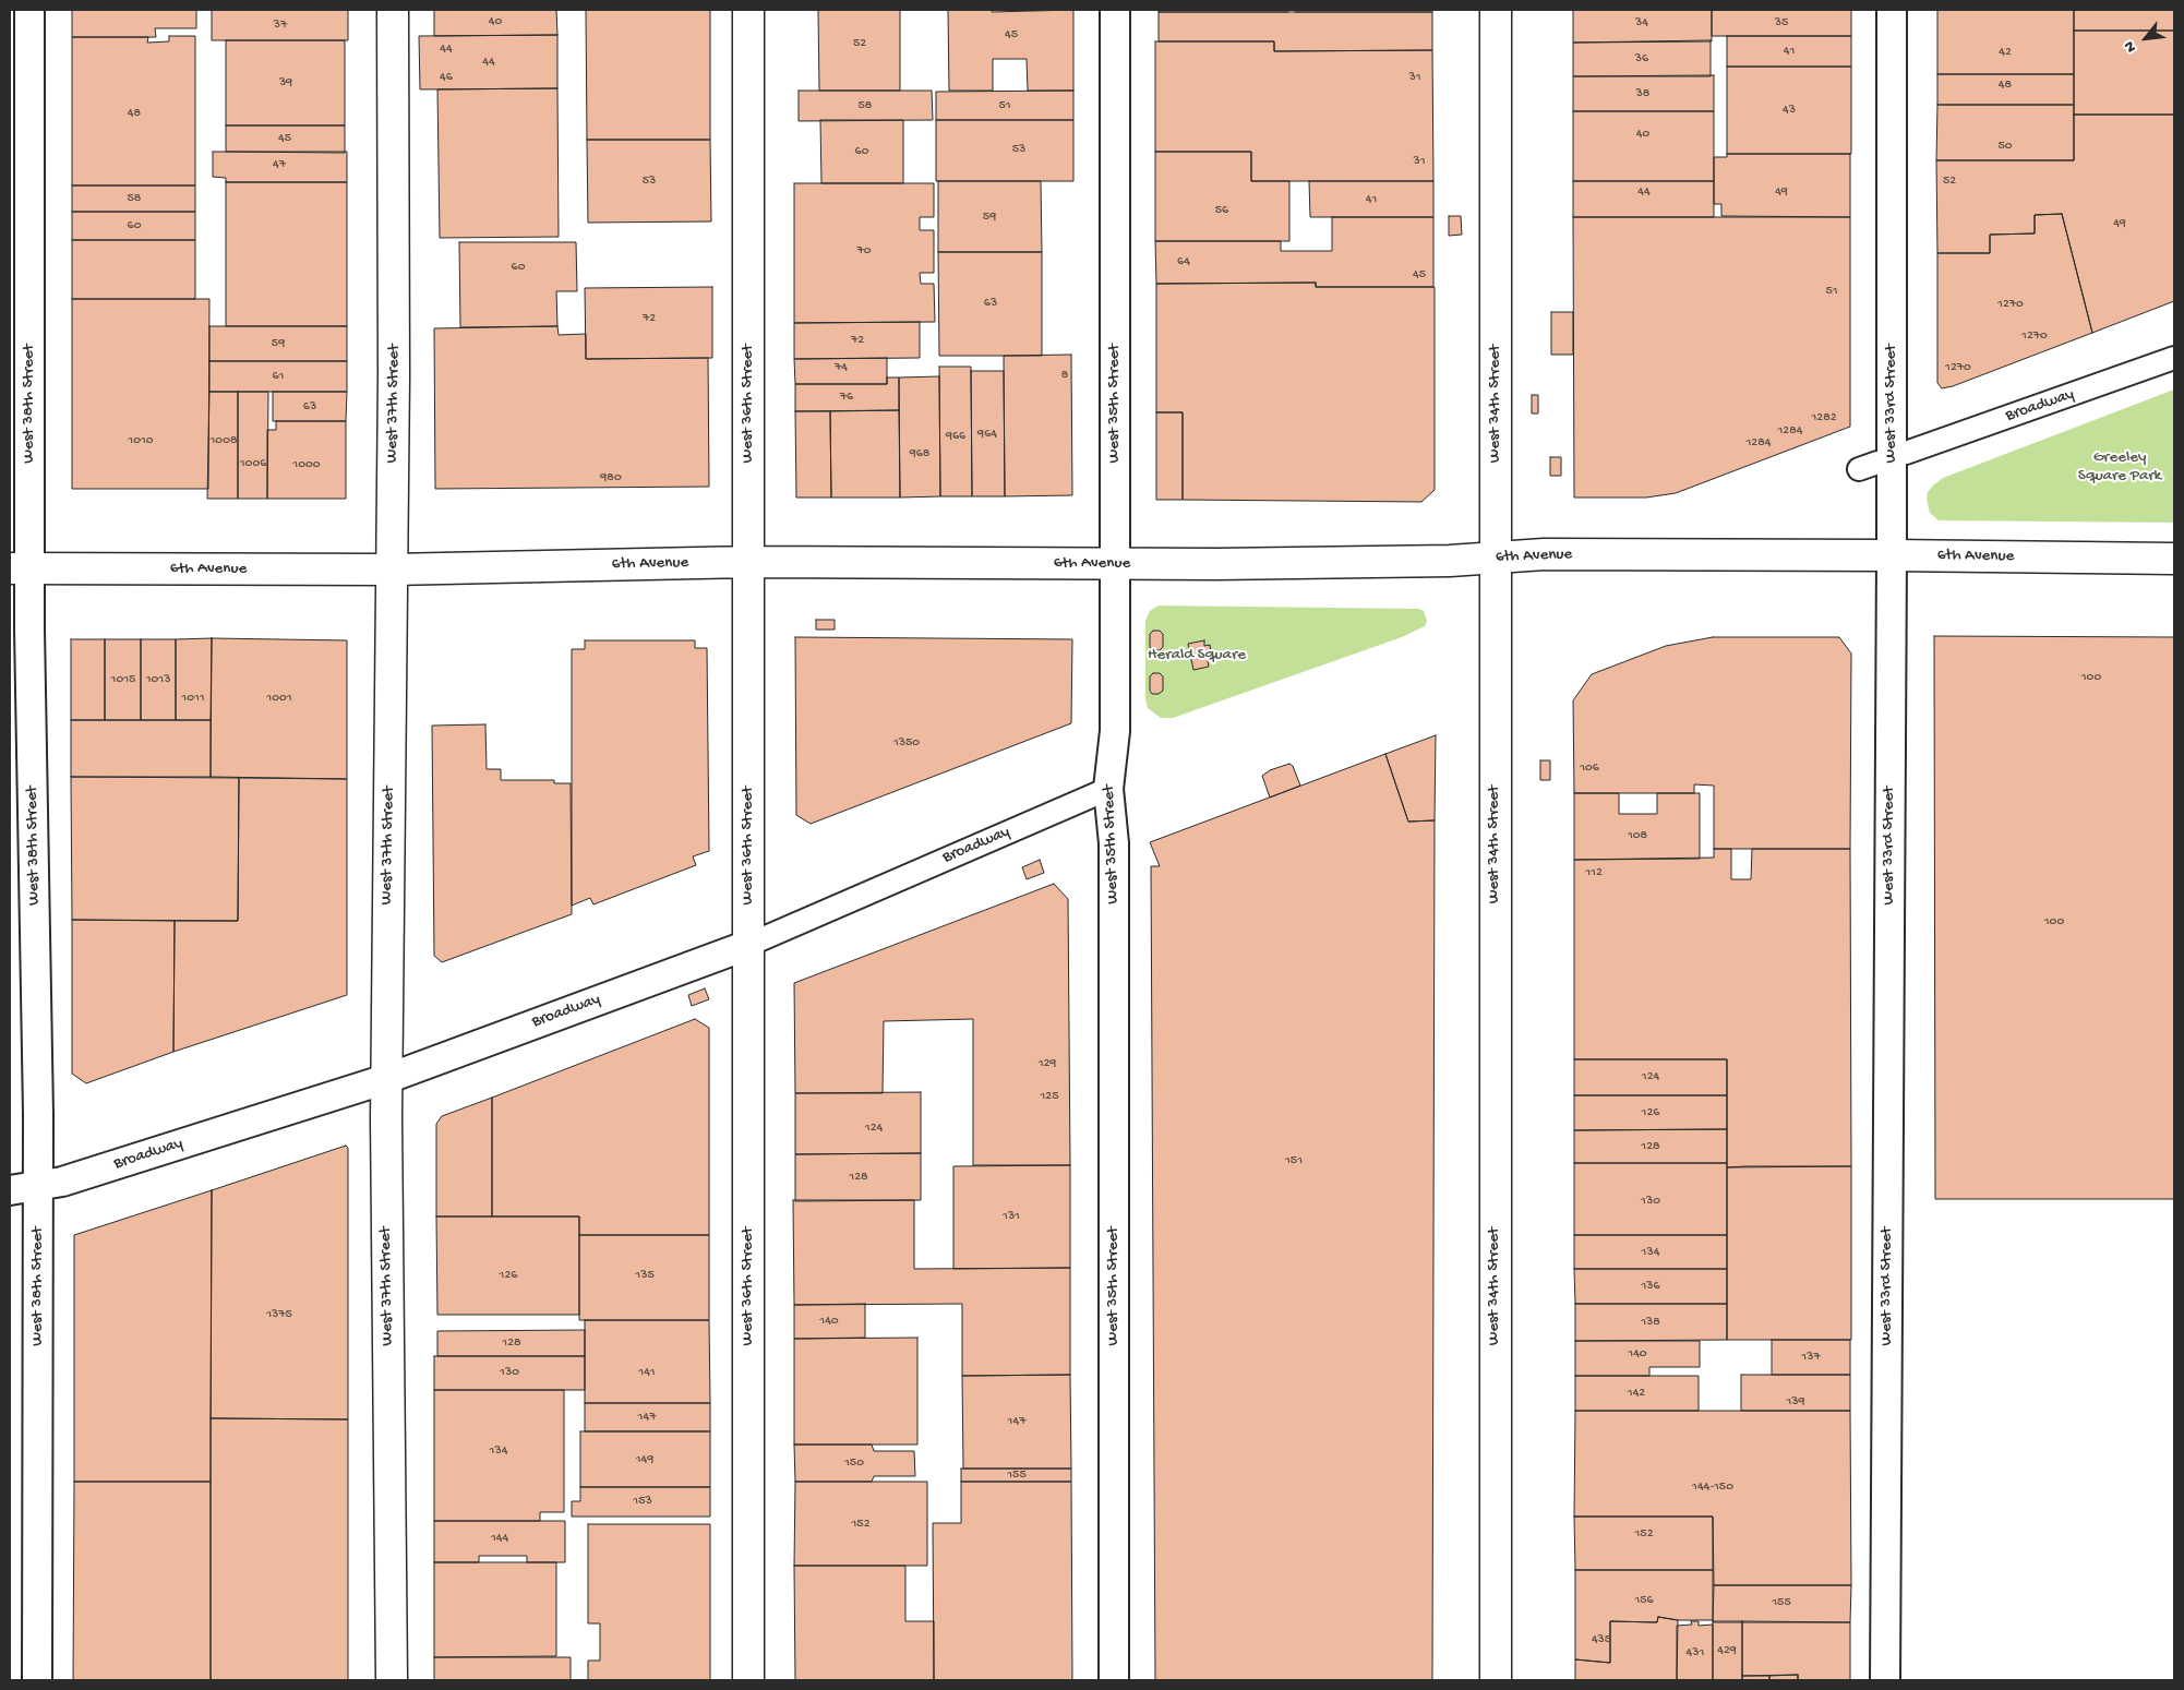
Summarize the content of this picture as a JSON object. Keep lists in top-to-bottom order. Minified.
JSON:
{"streets":{"main road":["West 37th Street","West 36th Street","West 34th Street","6th Avenue"],"street":["West 38th Street","West 35th Street","West 33rd Street","Broadway"]},"crossings":[["West 38th Street","Broadway"],["West 38th Street","6th Avenue"],["West 37th Street","Broadway"],["West 37th Street","6th Avenue"],["West 36th Street","Broadway"],["West 36th Street","6th Avenue"],["West 35th Street","Broadway"],["West 35th Street","6th Avenue"],["West 34th Street","6th Avenue"],["West 33rd Street","6th Avenue"]],"parks":["Greeley Square Park","Herald Square"],"house_numbers":["40","34","35","37","45","52","44","41","42","36","44","46","31","39","48","38","58","51","43","48","40","45","50","53","60","31","47","53","52","44","49","58","41","56","59","49","60","70","64","60","45","51","63","1270","72","1270","72","59","74","1270","8","61","76","63","1282","1284","964","966","1010","1008","1284","968","1006","1000","980","100","1015","1013","1011","1001","1350","106","108","112","100","129","124","125","126","124","128","151","128","130","131","134","126","135","136","1375","140","138","128","140","137","130","141","142","139","147","147","134","149","150","155","144-150","153","152","152","144","156","155","435","429","431"],"north":"bottom left"}
